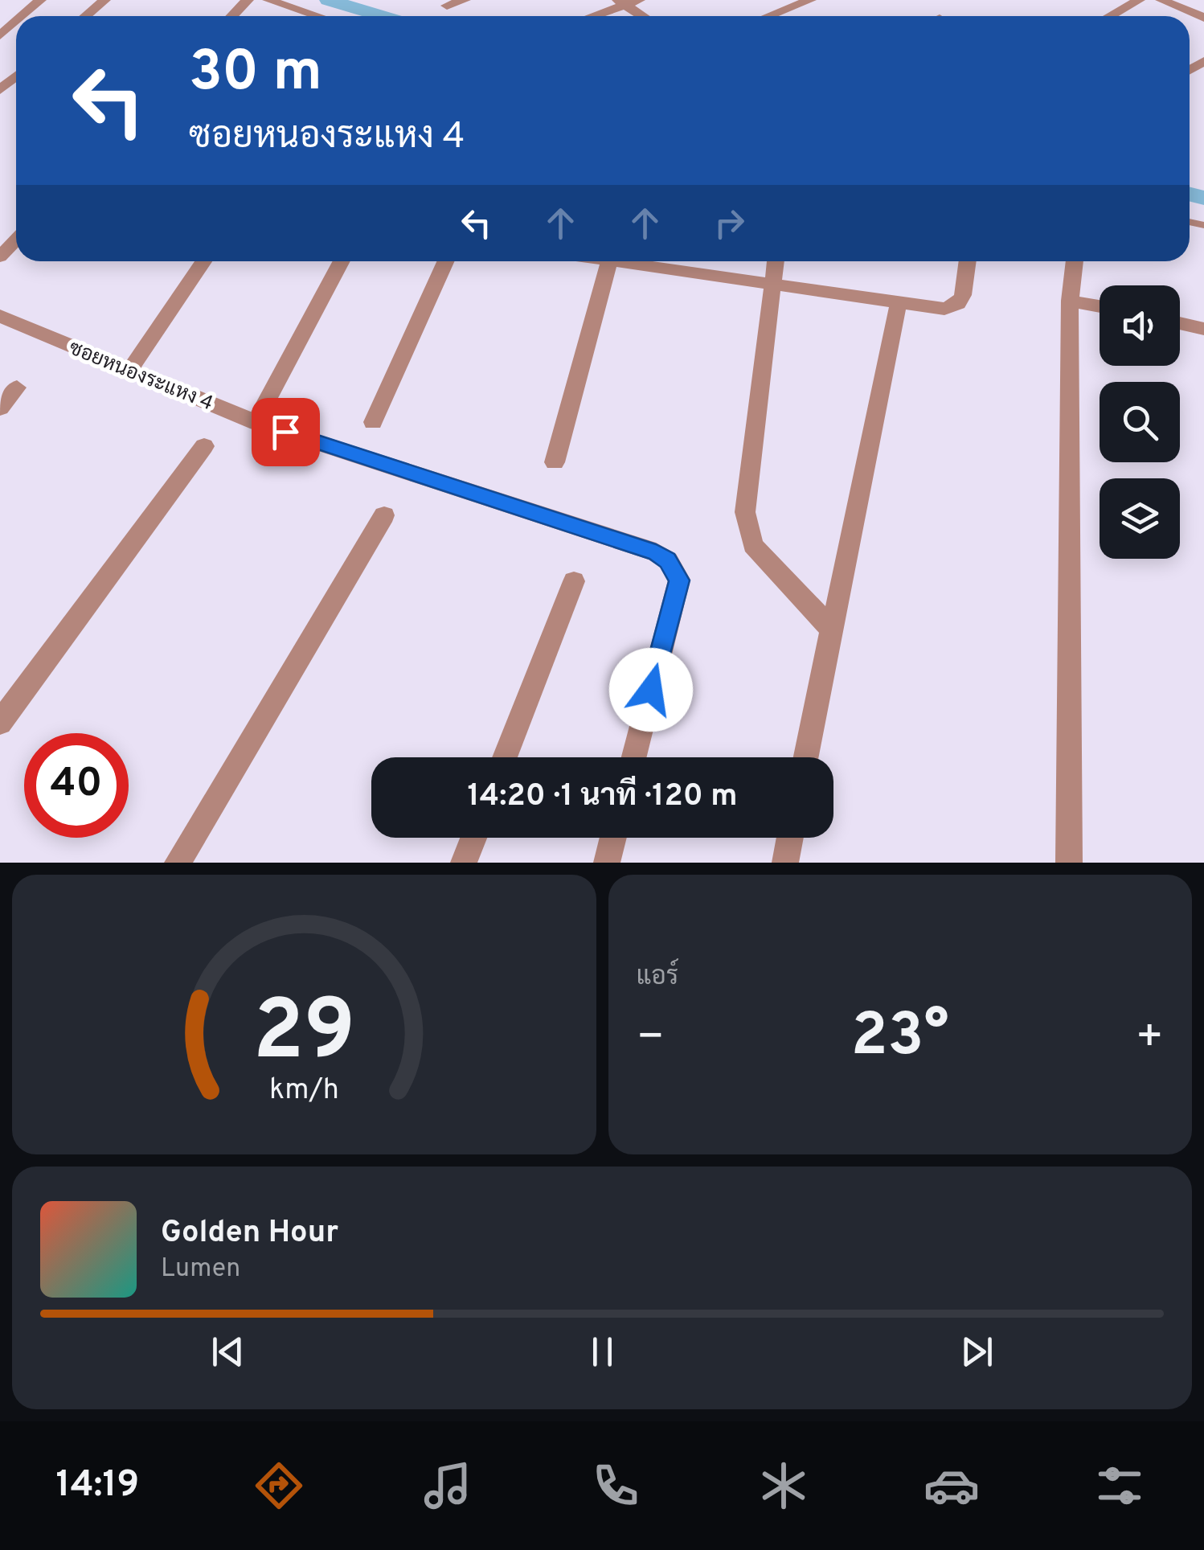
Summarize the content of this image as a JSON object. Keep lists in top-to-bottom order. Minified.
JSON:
{"streets":{"street":["ซอยหนองระแหง 4"]},"page":{"turn":["30 m","ซอยหนองระแหง 4"],"limit":"40","trip":"14:20 · 1 นาที · 120 m","tile":"แอร์","heat":["−","23°","+"],"song":["Golden Hour","Lumen"],"tabs":"14:19","gauge":["29","km/h"]}}
